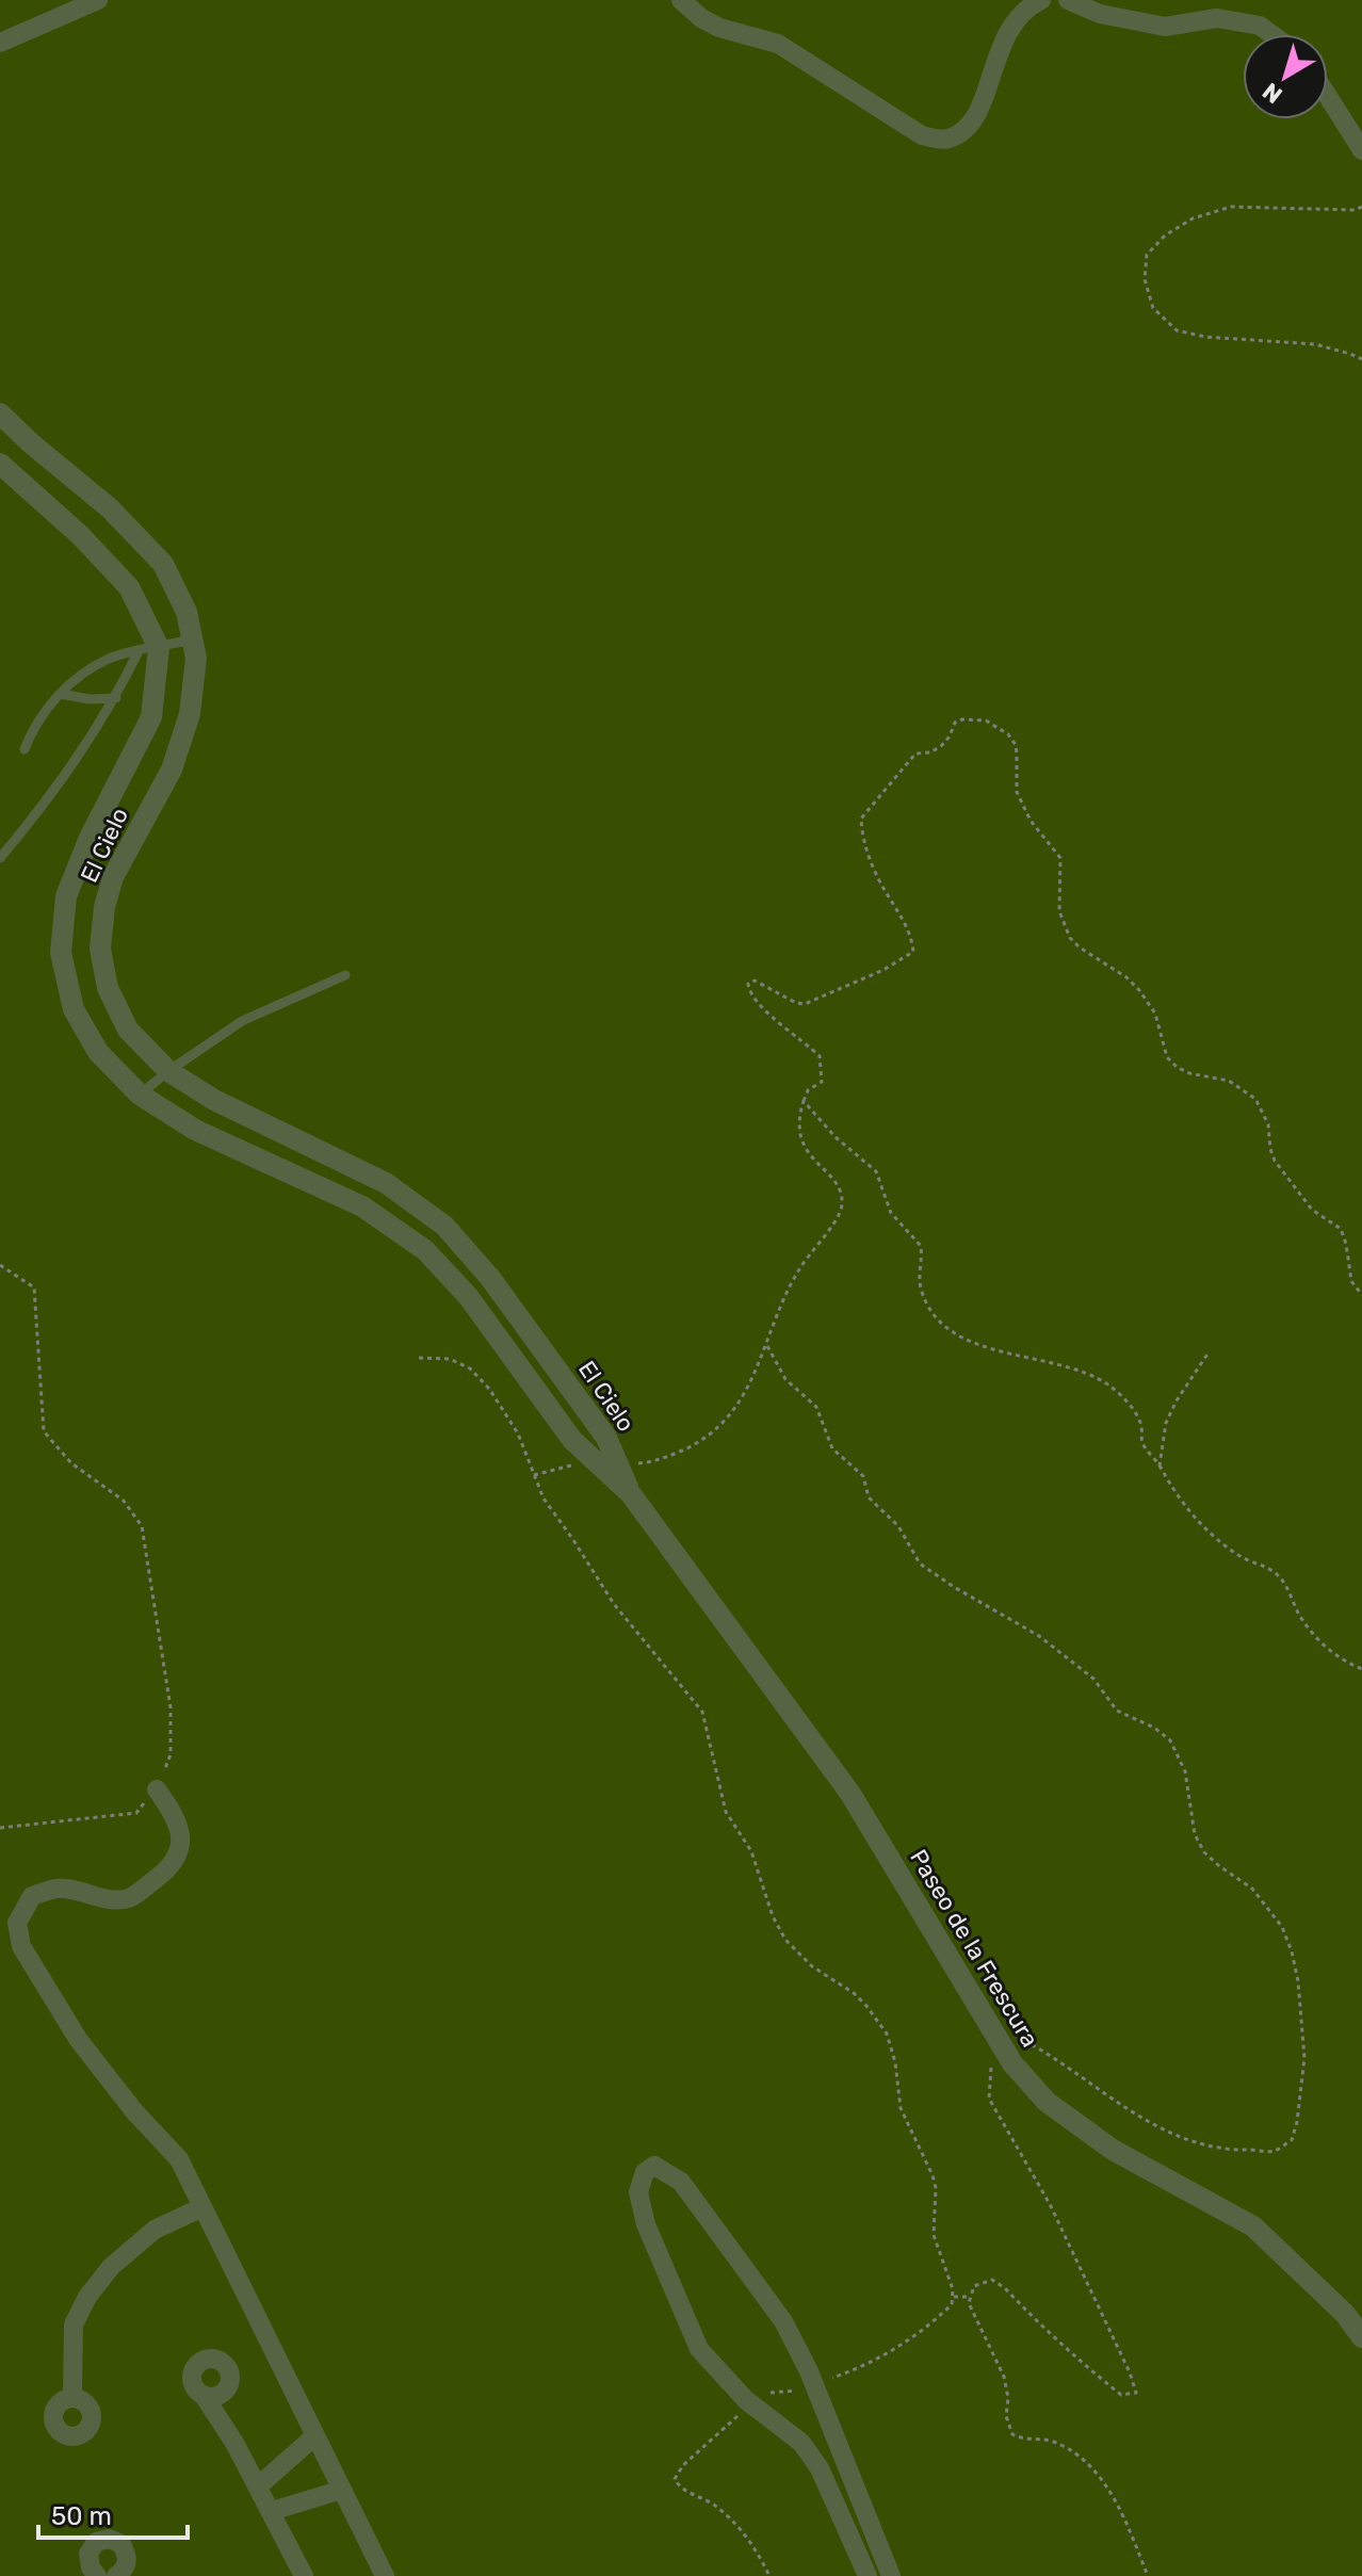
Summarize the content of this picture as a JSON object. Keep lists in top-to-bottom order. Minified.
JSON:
{"streets":{"street":["El Cielo","Paseo de la Frescura"]},"crossings":[["El Cielo","Paseo de la Frescura"]],"scale_bar":"50 m","north":"bottom left"}
